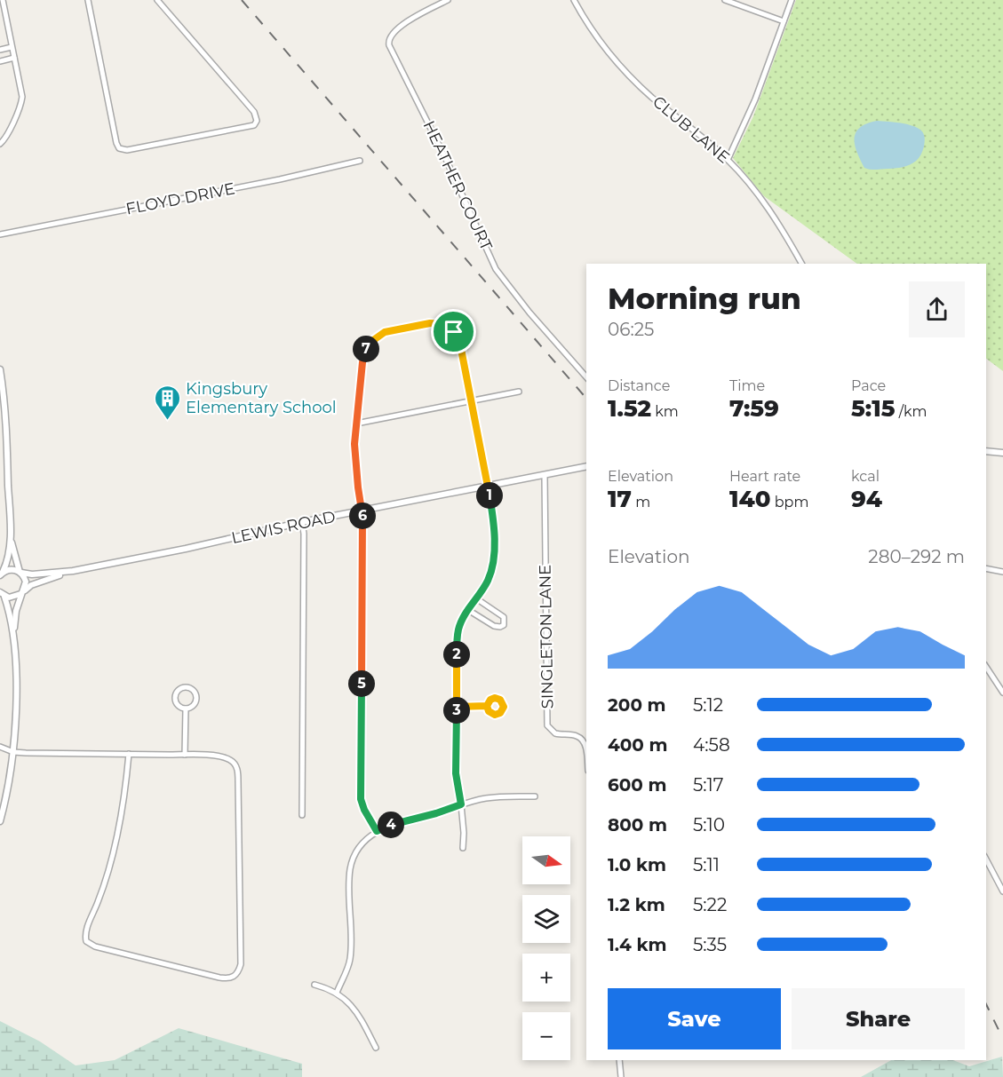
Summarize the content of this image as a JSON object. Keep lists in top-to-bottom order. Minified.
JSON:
{"streets":{"street":["CLUB LANE","HEATHER COURT","FLOYD DRIVE","LEWIS ROAD","SINGLETON LANE"]},"crossings":[["LEWIS ROAD","SINGLETON LANE"]],"places":{"building":["Kingsbury Elementary School"]},"north":"right","page":{"heading":["Morning run","06:25"],"pins":["7","1","6","2","5","3","4"],"stats":[["Distance","1.52 km"],["Time","7:59"],["Pace","5:15 /km"],["Elevation","17 m"],["Heart rate","140 bpm"],["kcal","94"]],"chart":["Elevation","280–292 m"],"list":[{"name":"200 m","note":"5:12"},{"name":"400 m","note":"4:58"},{"name":"600 m","note":"5:17"},{"name":"800 m","note":"5:10"},{"name":"1.0 km","note":"5:11"},{"name":"1.2 km","note":"5:22"},{"name":"1.4 km","note":"5:35"}],"map_buttons":["+","−"],"buttons":["Save","Share"]}}
